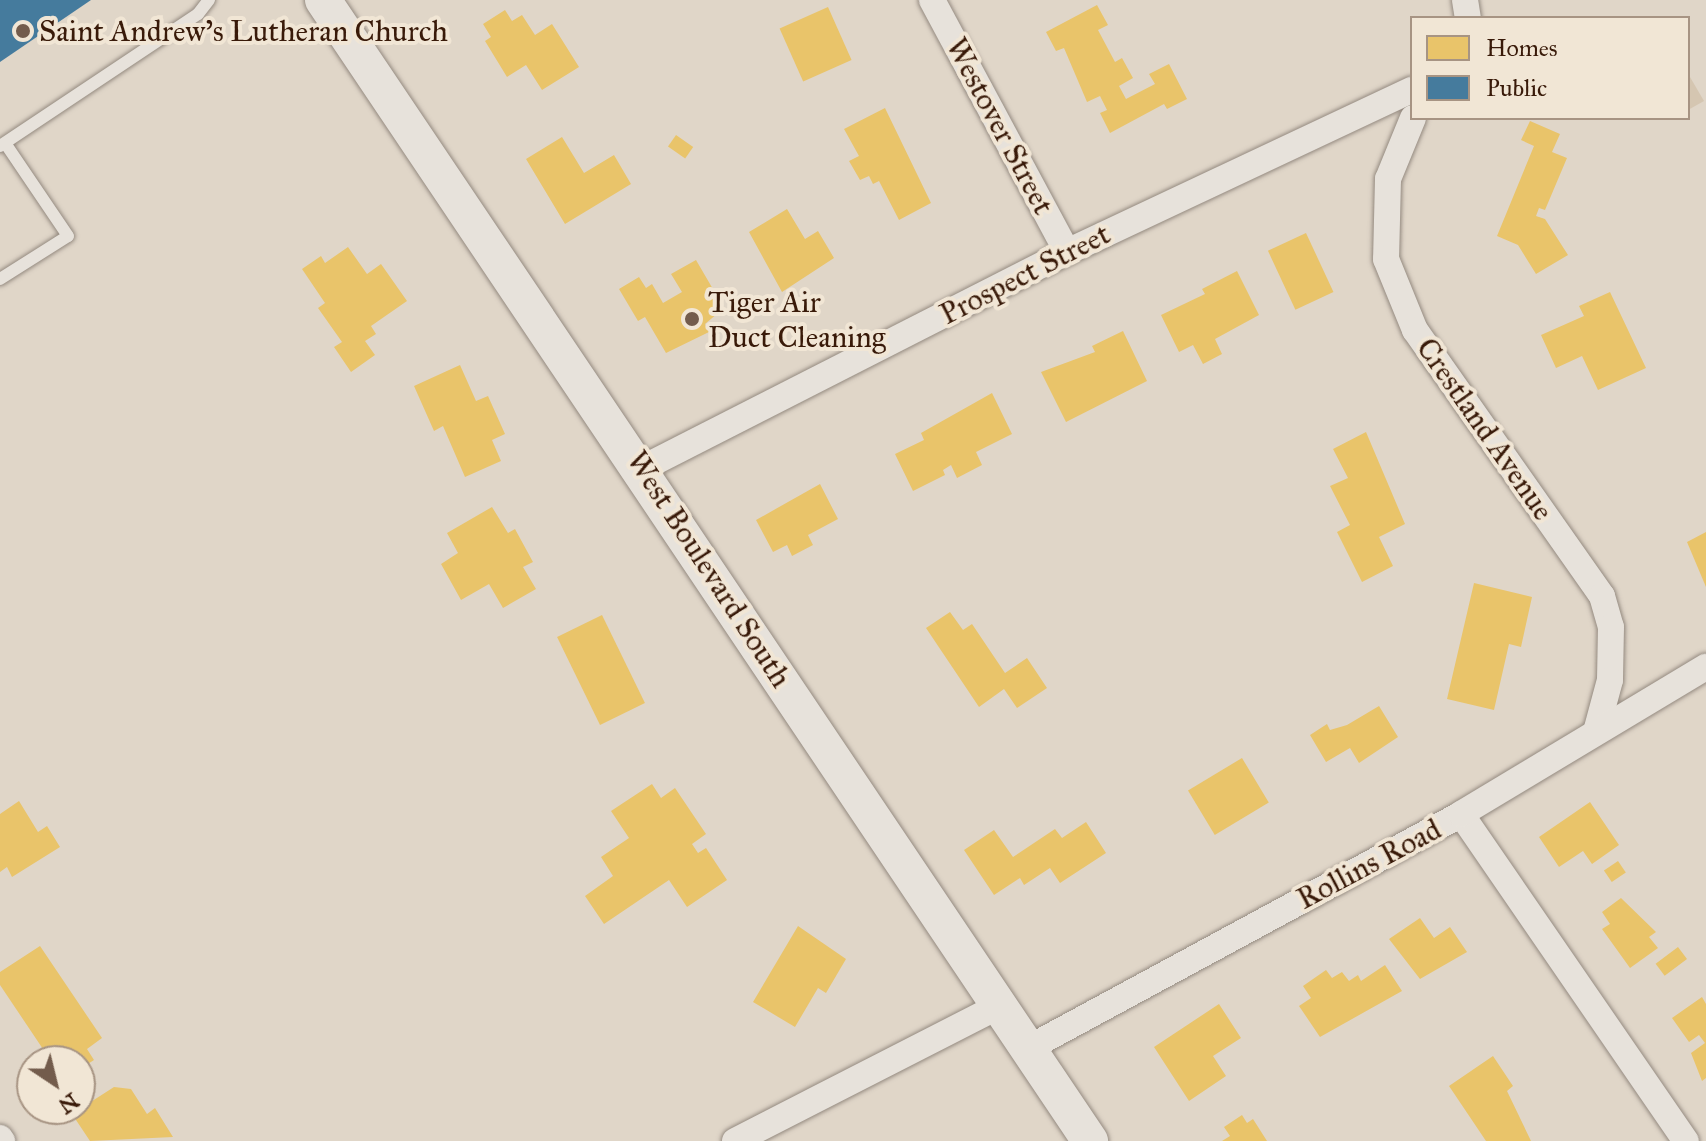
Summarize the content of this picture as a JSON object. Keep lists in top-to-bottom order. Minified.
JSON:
{"streets":{"main road":["West Boulevard South"],"street":["Westover Street","Prospect Street","Crestland Avenue","Rollins Road"]},"crossings":[["Westover Street","Prospect Street"],["Prospect Street","West Boulevard South"],["Crestland Avenue","Rollins Road"],["West Boulevard South","Rollins Road"]],"places":["Saint Andrew's Lutheran Church","Tiger Air Duct Cleaning"],"legend":["Homes","Public"],"north":"bottom right"}
